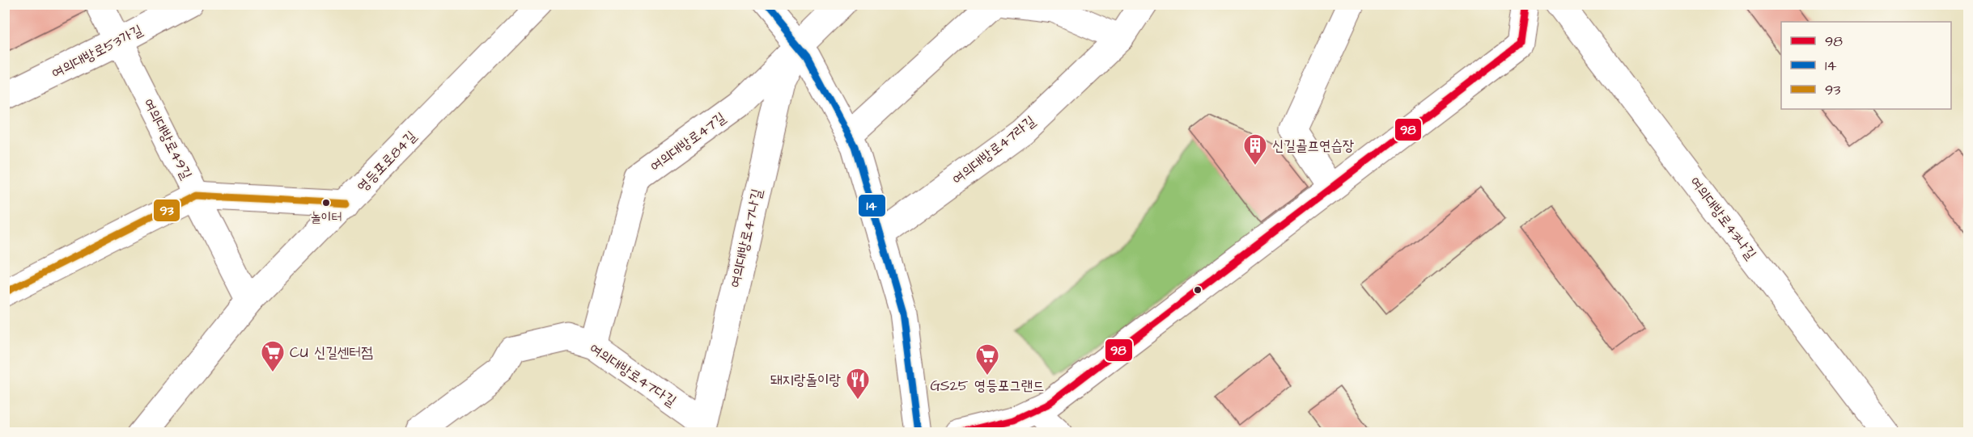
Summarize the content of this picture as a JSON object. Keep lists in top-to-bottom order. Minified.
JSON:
{"streets":{"street":["여의대방로53가길","여의대방로49길","여의대방로47길","여의대방로47라길","영등포로84길","여의대방로43나길","여의대방로47나길","여의대방로47다길"]},"crossings":[["여의대방로53가길","여의대방로49길"],["여의대방로49길","영등포로84길"],["여의대방로47길","여의대방로47나길"],["여의대방로47길","여의대방로47다길"],["여의대방로47나길","여의대방로47다길"]],"places":{"building":["신길골프연습장"],"other":["놀이터"],"supermarket":["CU 신길센터점","GS25 영등포그랜드"],"restaurant":["돼지랑돌이랑"]},"lines":["transit line 98","transit line 14","transit line 93"],"legend":["98","14","93"]}
